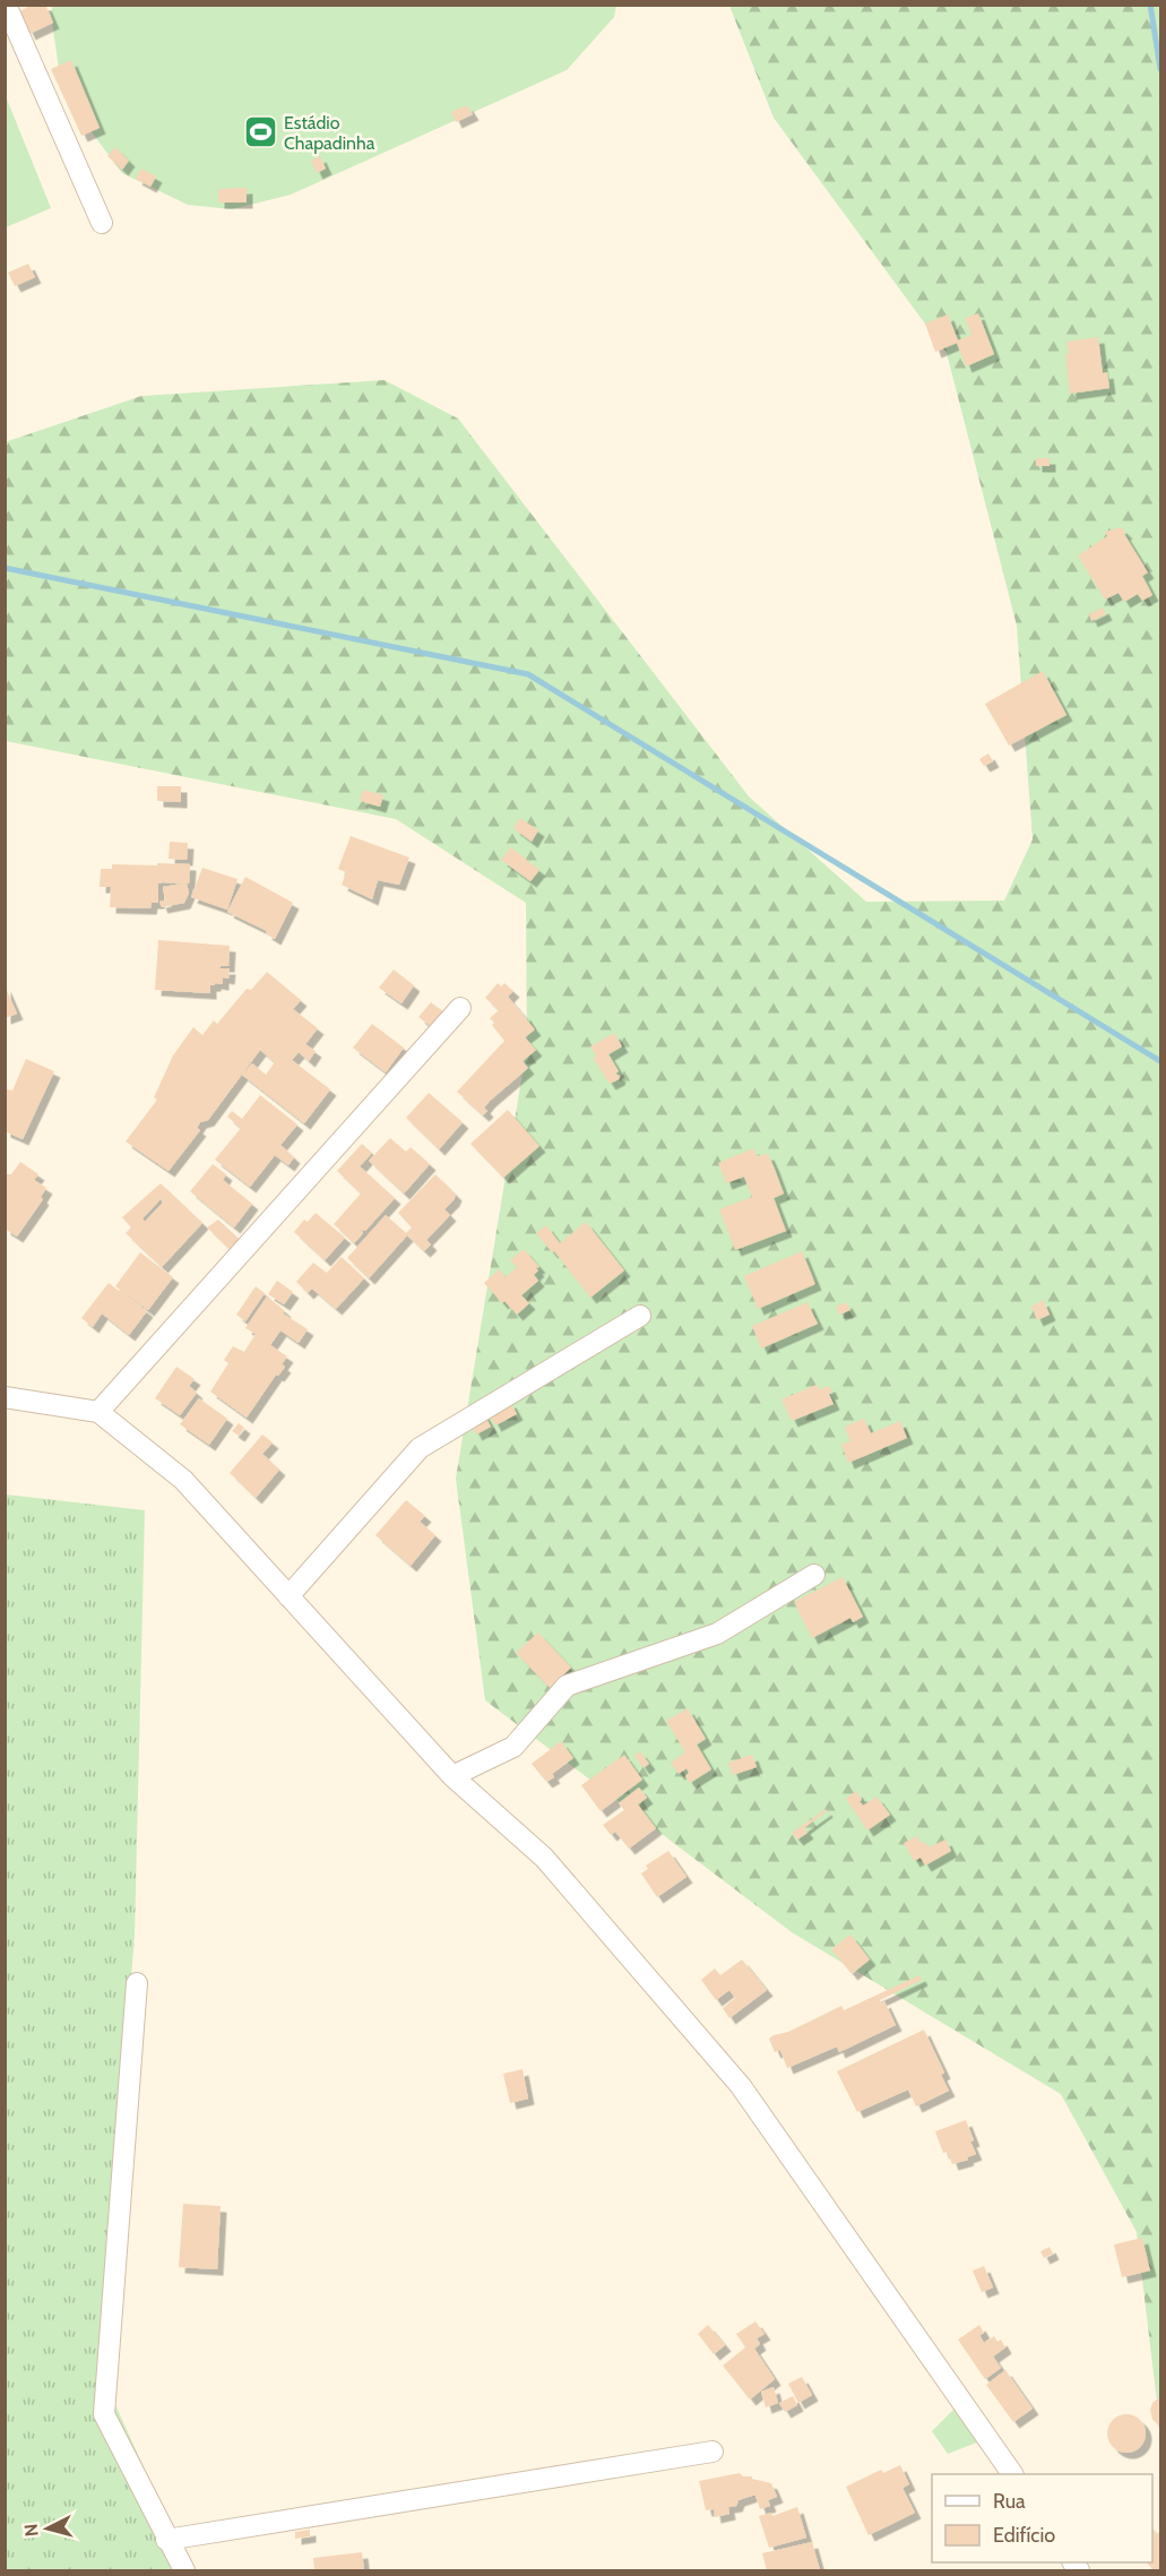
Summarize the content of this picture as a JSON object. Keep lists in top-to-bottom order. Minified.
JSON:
{"places":{"sports":["Estádio Chapadinha"]},"legend":["Rua","Edifício"],"north":"left"}
